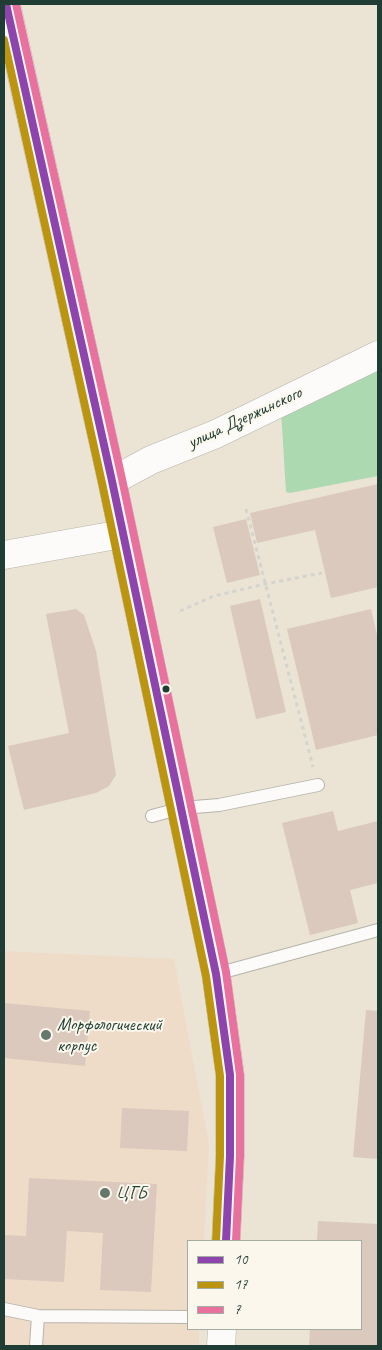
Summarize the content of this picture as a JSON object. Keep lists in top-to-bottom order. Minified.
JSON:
{"streets":{"main road":["улица Дзержинского"]},"places":["Морфологический корпус","ЦГБ"],"lines":["transit line 10","transit line 7","transit line 17"],"legend":["10","17","7"]}
